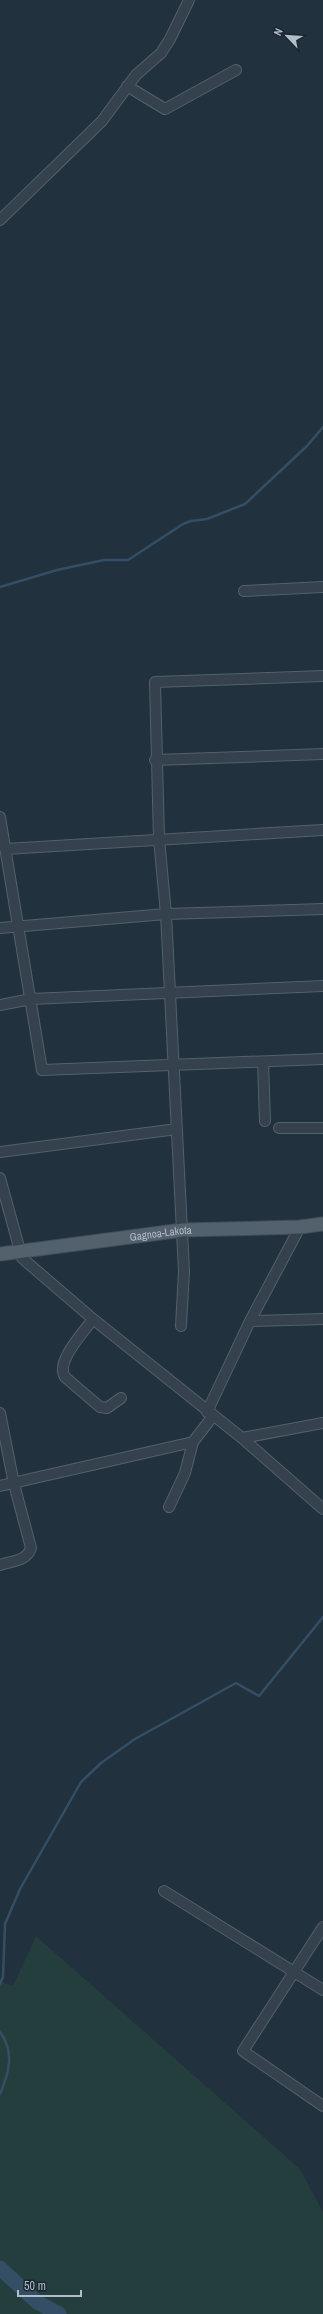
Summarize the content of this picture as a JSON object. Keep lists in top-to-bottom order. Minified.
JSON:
{"streets":{"main road":["Gagnoa-Lakota"]},"scale_bar":"50 m","north":"top left"}
